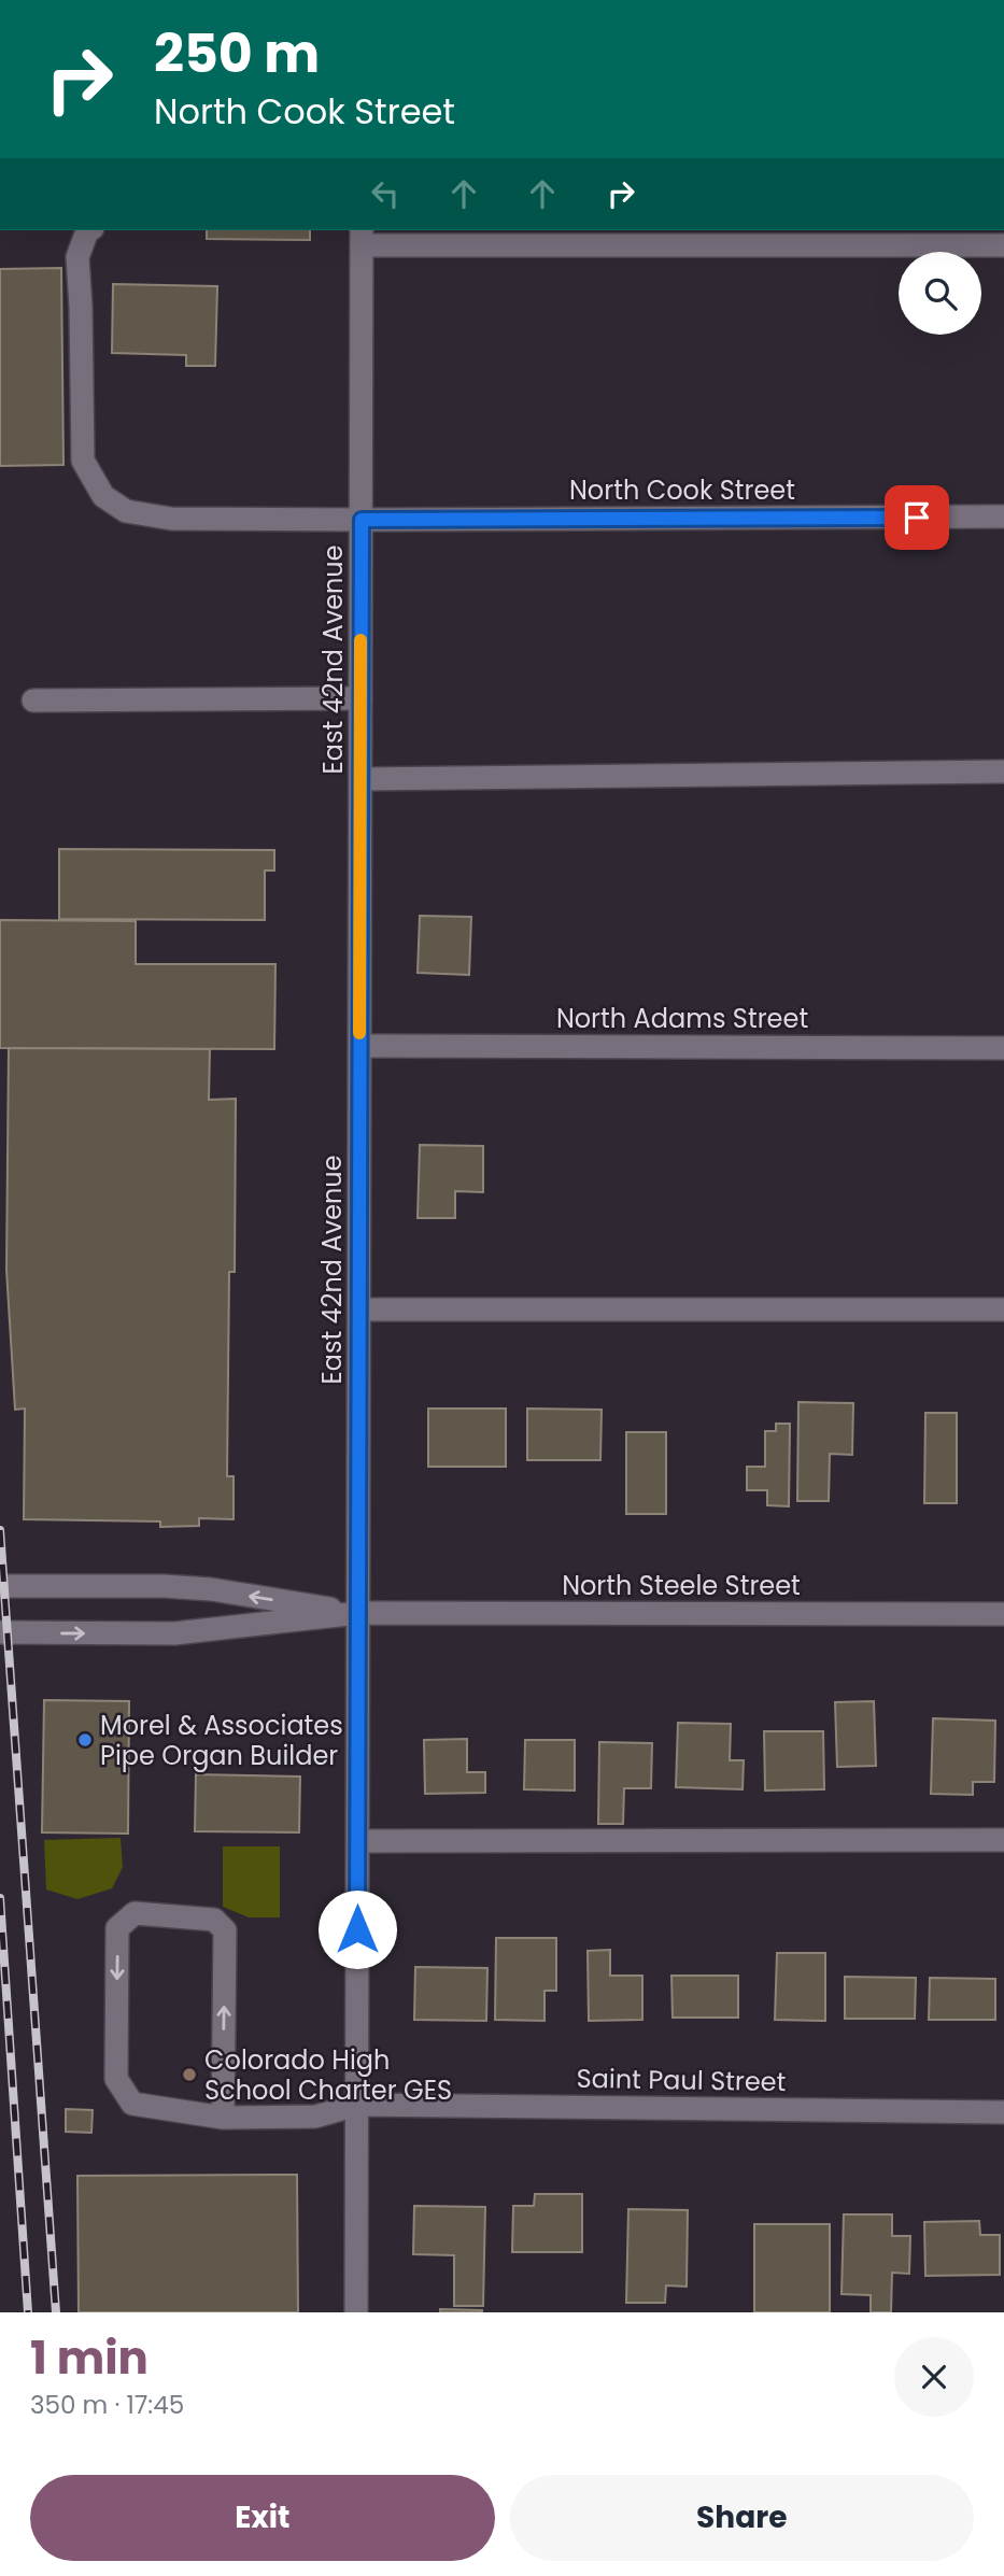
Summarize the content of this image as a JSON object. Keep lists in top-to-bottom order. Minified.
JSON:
{"streets":{"street":["North Cook Street","East 42nd Avenue","North Adams Street","North Steele Street","Saint Paul Street"]},"crossings":[["North Cook Street","East 42nd Avenue"],["East 42nd Avenue","North Adams Street"],["East 42nd Avenue","North Steele Street"],["East 42nd Avenue","Saint Paul Street"]],"places":["Morel & Associates Pipe Organ Builder","Colorado High School Charter GES"],"page":{"turn":["250 m","North Cook Street"],"heading":["1 min","350 m · 17:45"],"buttons":["Exit","Share"]}}
